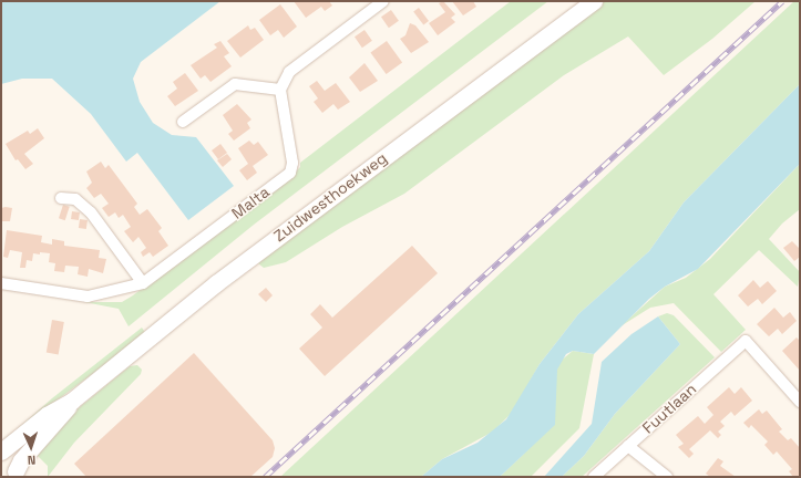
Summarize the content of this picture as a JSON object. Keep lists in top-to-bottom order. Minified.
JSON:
{"streets":{"main road":["Zuidwesthoekweg"],"street":["Malta","Fuutlaan"]},"north":"bottom"}
